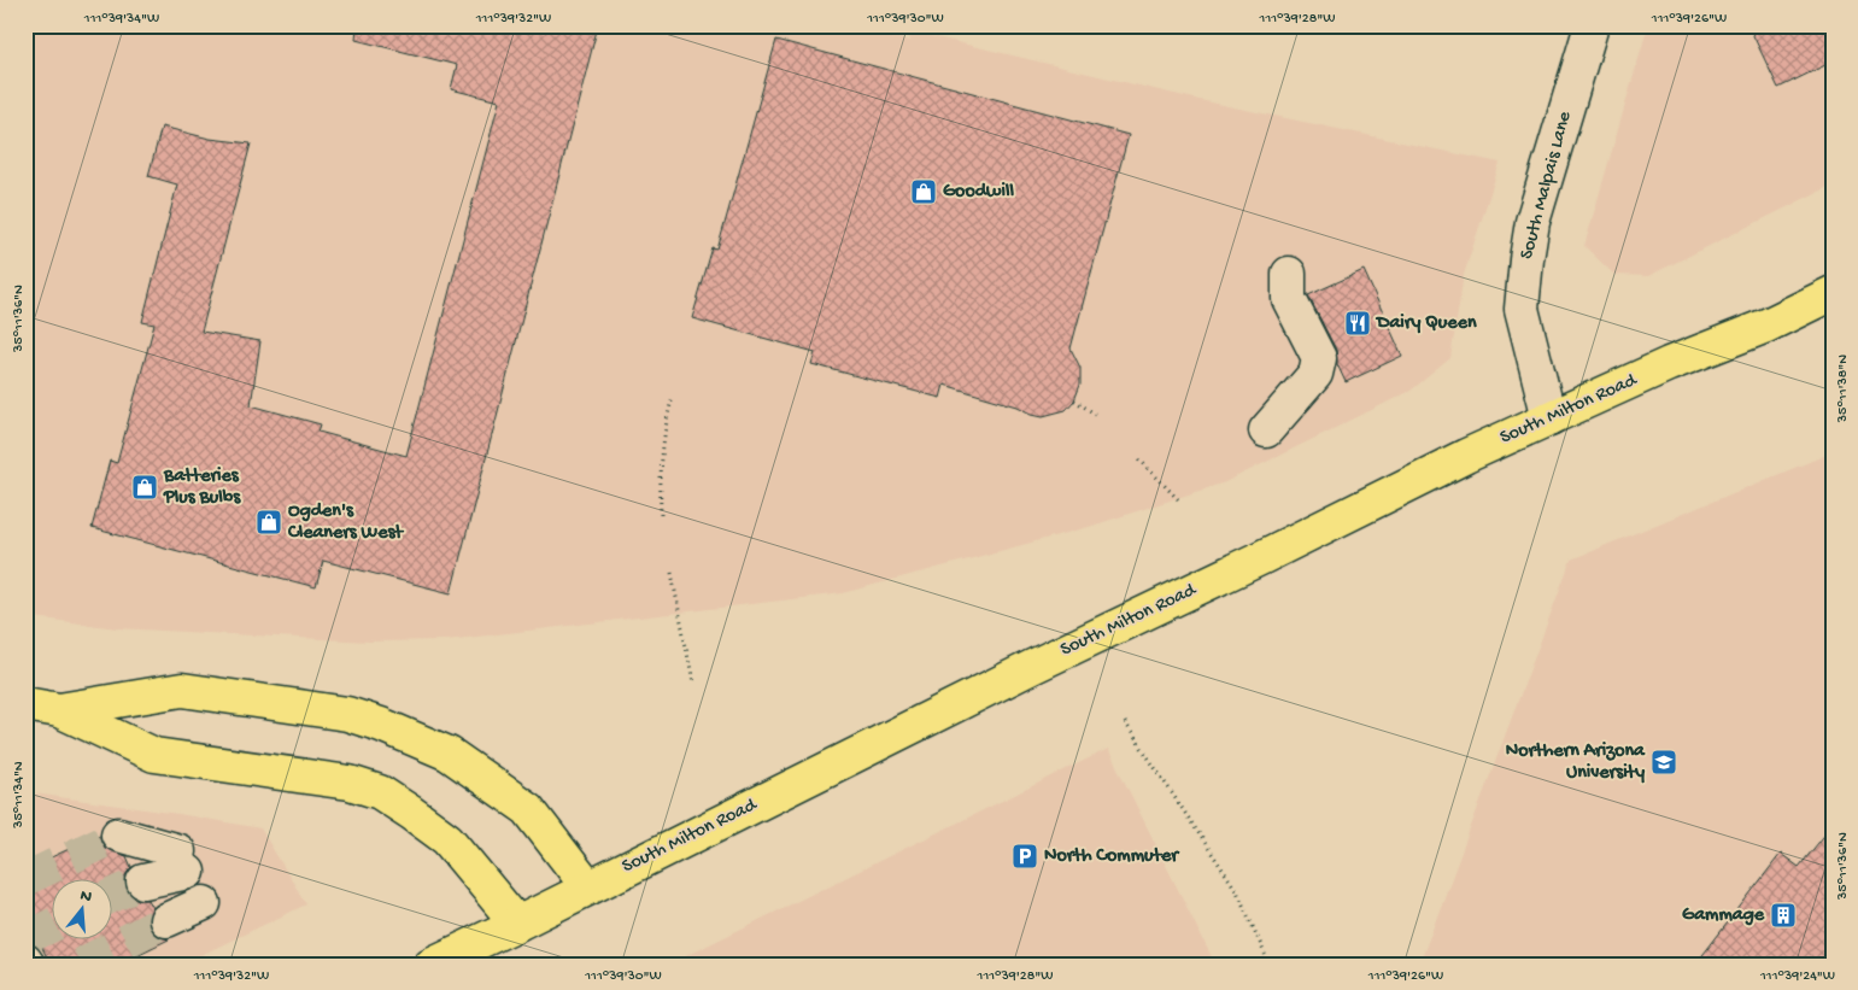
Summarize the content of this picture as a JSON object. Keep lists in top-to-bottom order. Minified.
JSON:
{"streets":{"main road":["South Milton Road"],"street":["South Malpais Lane"]},"crossings":[["South Malpais Lane","South Milton Road"]],"places":{"shop":["Goodwill","Batteries Plus Bulbs","Ogden's Cleaners West"],"restaurant":["Dairy Queen"],"school or university":["Northern Arizona University"],"parking":["North Commuter"],"building":["Gammage"]},"north":"top","coordinates":["111°39'34\"W","111°39'32\"W","111°39'30\"W","111°39'28\"W","111°39'26\"W","35°11'36\"N","35°11'38\"N","35°11'34\"N","111°39'24\"W"]}
